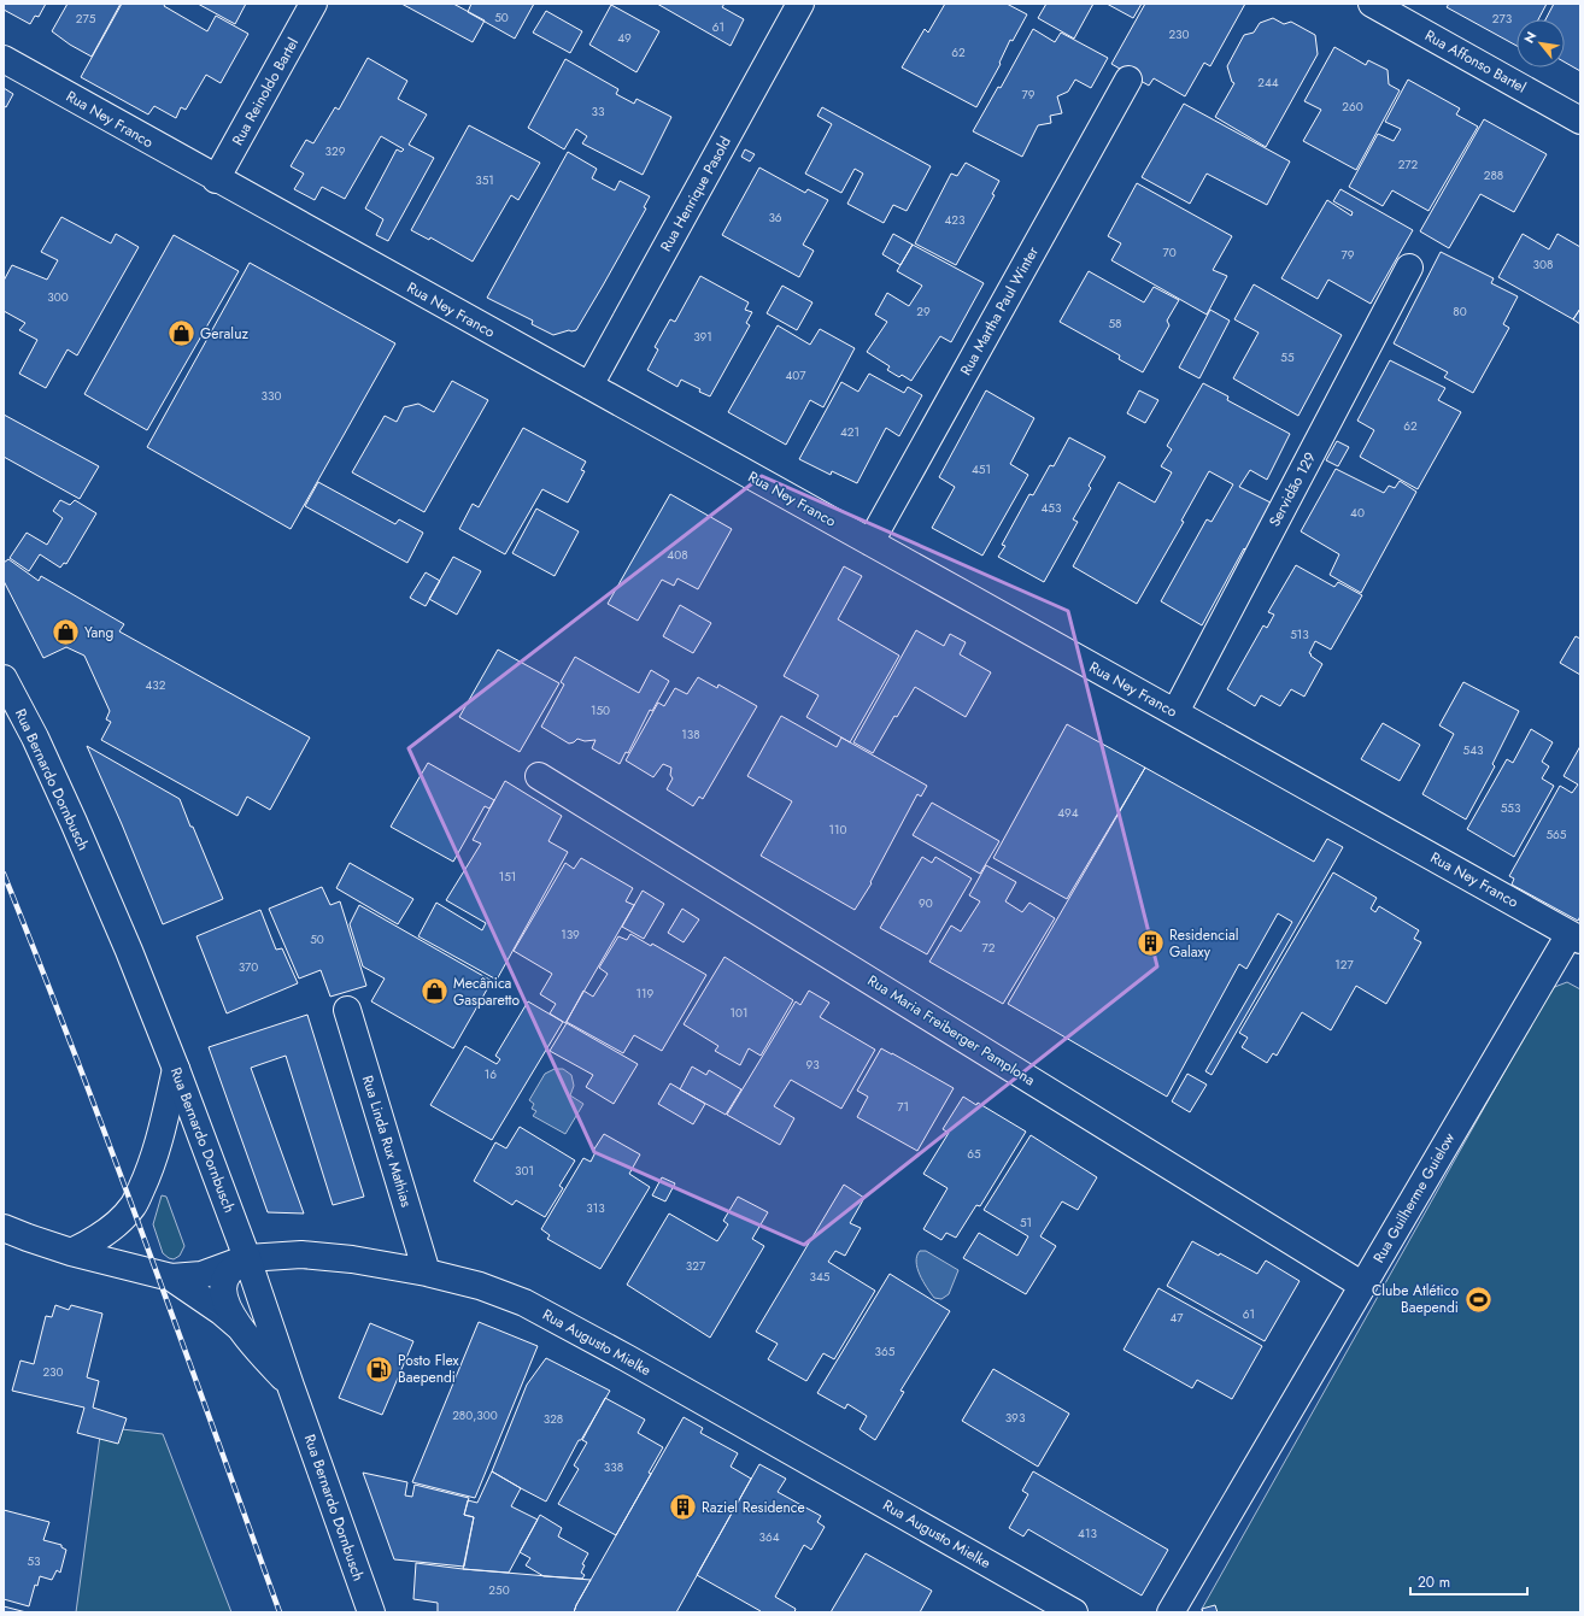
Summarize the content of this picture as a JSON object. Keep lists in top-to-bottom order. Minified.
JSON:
{"streets":{"main road":["Rua Affonso Bartel","Rua Reinoldo Bartel","Rua Ney Franco","Rua Henrique Pasold","Rua Martha Paul Winter","Servidão 129","Rua Bernardo Dornbusch","Rua Maria Freiberger Pamplona","Rua Linda Rux Mathias","Rua Guilherme Guielow","Rua Augusto Mielke"]},"crossings":[["Rua Reinoldo Bartel","Rua Ney Franco"],["Rua Ney Franco","Rua Henrique Pasold"],["Rua Ney Franco","Rua Martha Paul Winter"],["Rua Ney Franco","Servidão 129"],["Rua Ney Franco","Rua Guilherme Guielow"],["Rua Bernardo Dornbusch","Rua Augusto Mielke"],["Rua Maria Freiberger Pamplona","Rua Guilherme Guielow"],["Rua Linda Rux Mathias","Rua Augusto Mielke"]],"places":{"shop":["Geraluz","Yang","Mecânica Gasparetto"],"building":["Residencial Galaxy","Raziel Residence"],"sports":["Clube Atlético Baependi"],"fuel station":["Posto Flex Baependi"]},"house_numbers":["50","275","273","61","230","49","62","244","79","260","33","329","272","288","351","36","423","70","79","308","300","29","80","58","391","55","407","330","62","421","451","453","40","408","513","432","150","138","543","553","494","110","565","151","90","139","50","72","127","370","119","101","93","16","71","65","301","313","51","327","345","61","47","365","230","280,300","393","328","338","413","364","53","250"],"scale_bar":"20 m","north":"top left"}
